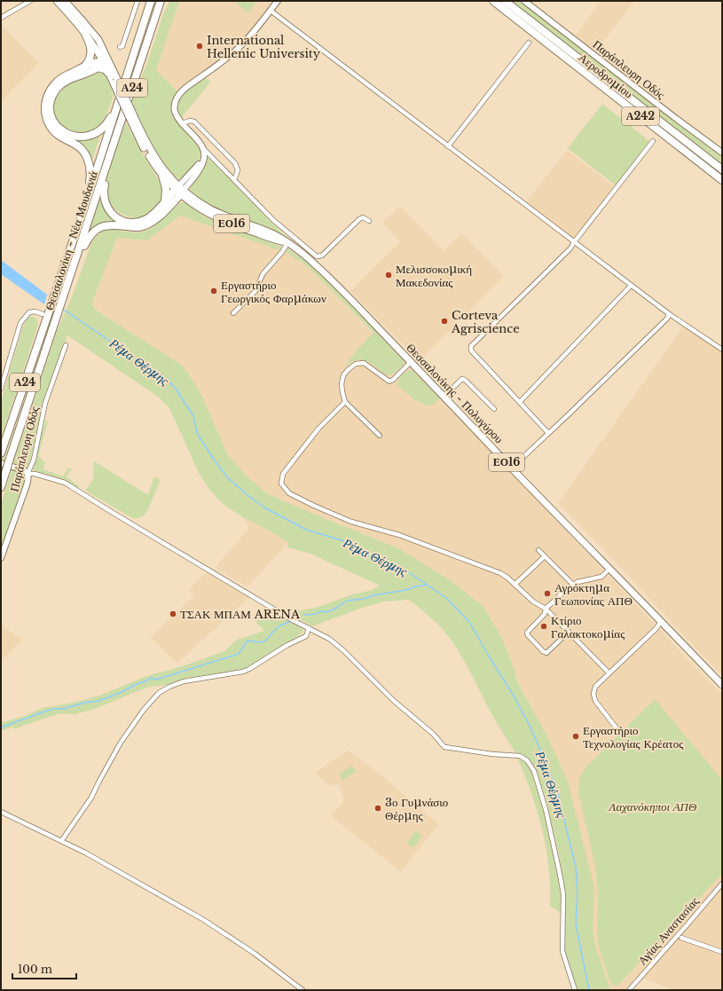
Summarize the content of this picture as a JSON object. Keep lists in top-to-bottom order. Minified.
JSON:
{"streets":{"highway":["Αεροδρομίου","Α24","Α242","Θεσσαλονίκη - Νέα Μουδανιά"],"main road":["ΕΟ16","Θεσσαλονίκης - Πολυγύρου"],"street":["Παράπλευρη Οδός","Αγίας Αναστασίας"]},"water":["Ρέμα Θέρμης"],"parks":["Λαχανόκηποι ΑΠΘ"],"places":["International Hellenic University","Μελισσοκομική Μακεδονίας","Εργαστήριο Γεωργικός Φαρμάκων","Corteva Agriscience","Αγρόκτημα Γεωπονίας ΑΠΘ","ΤΣΑΚ ΜΠΑΜ ARENA","Κτίριο Γαλακτοκομίας","Εργαστήριο Τεχνολογίας Κρέατος","3ο Γυμνάσιο Θέρμης"],"scale_bar":"100 m"}
